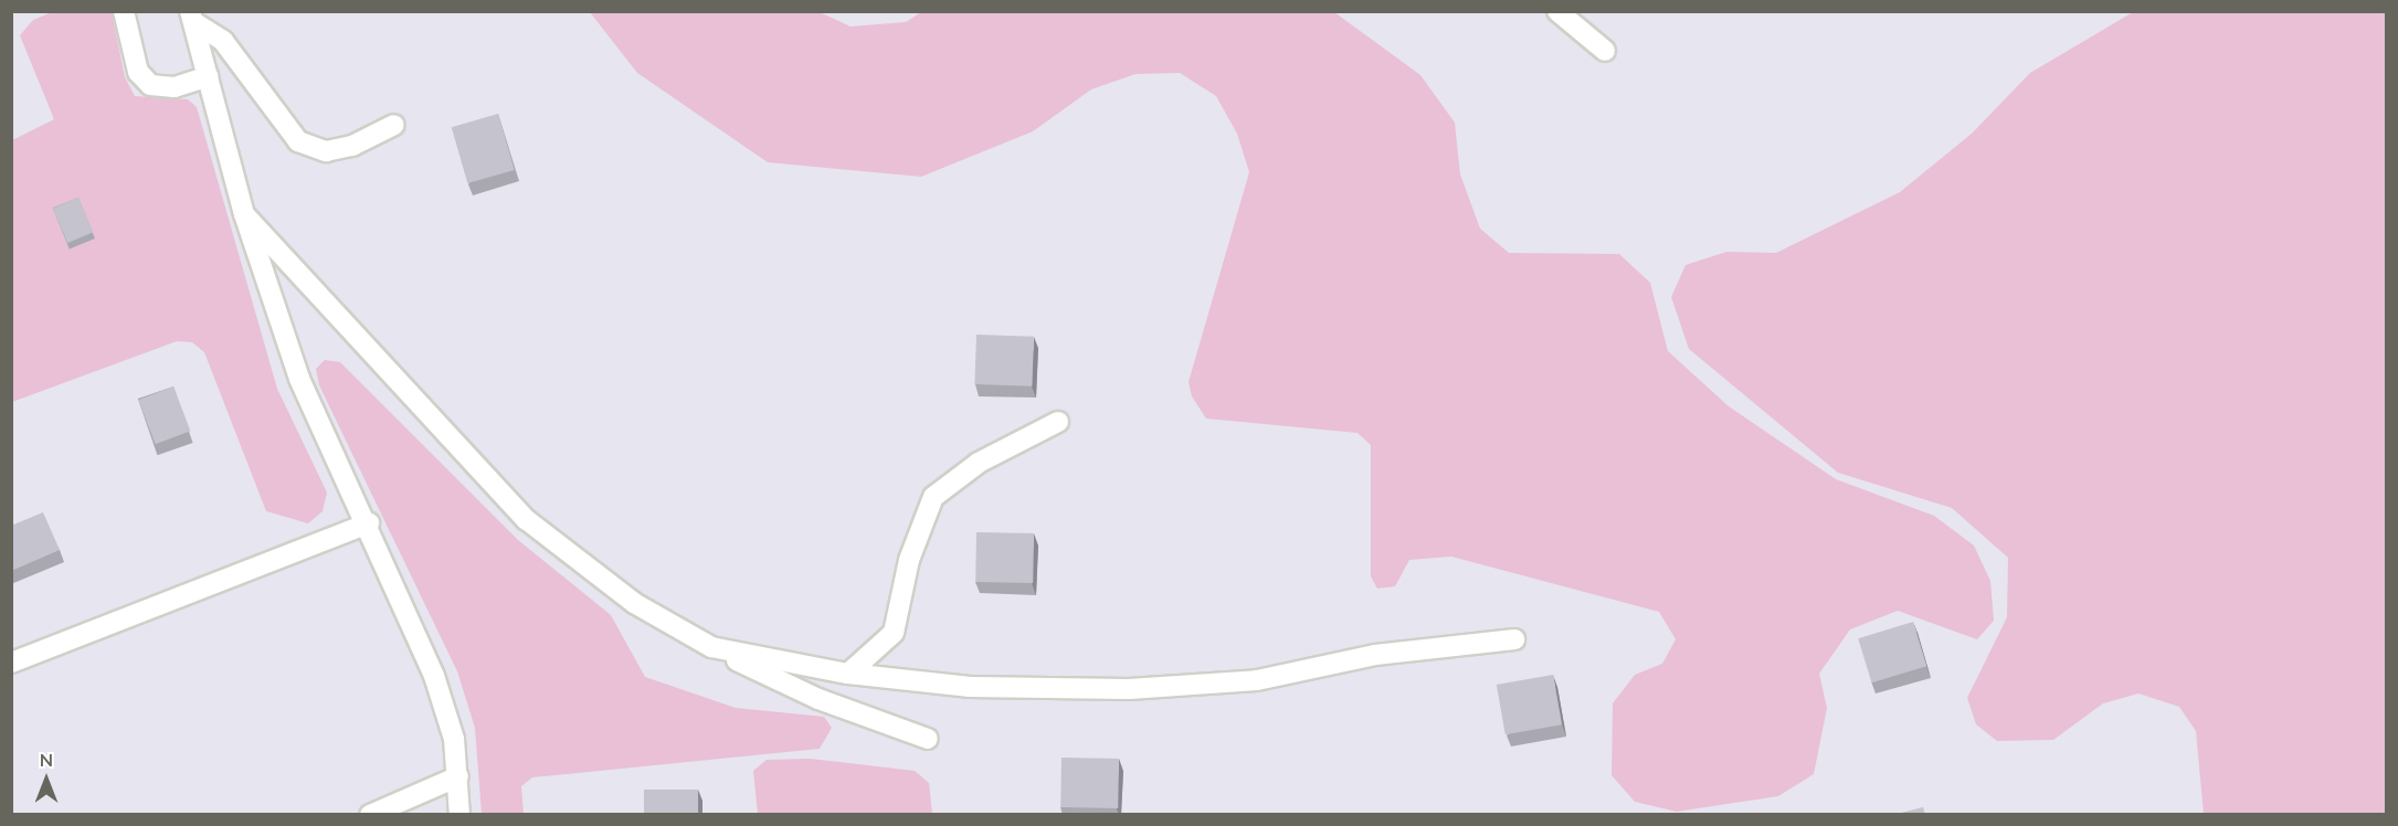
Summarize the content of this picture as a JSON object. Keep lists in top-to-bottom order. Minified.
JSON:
{"north":"top"}
